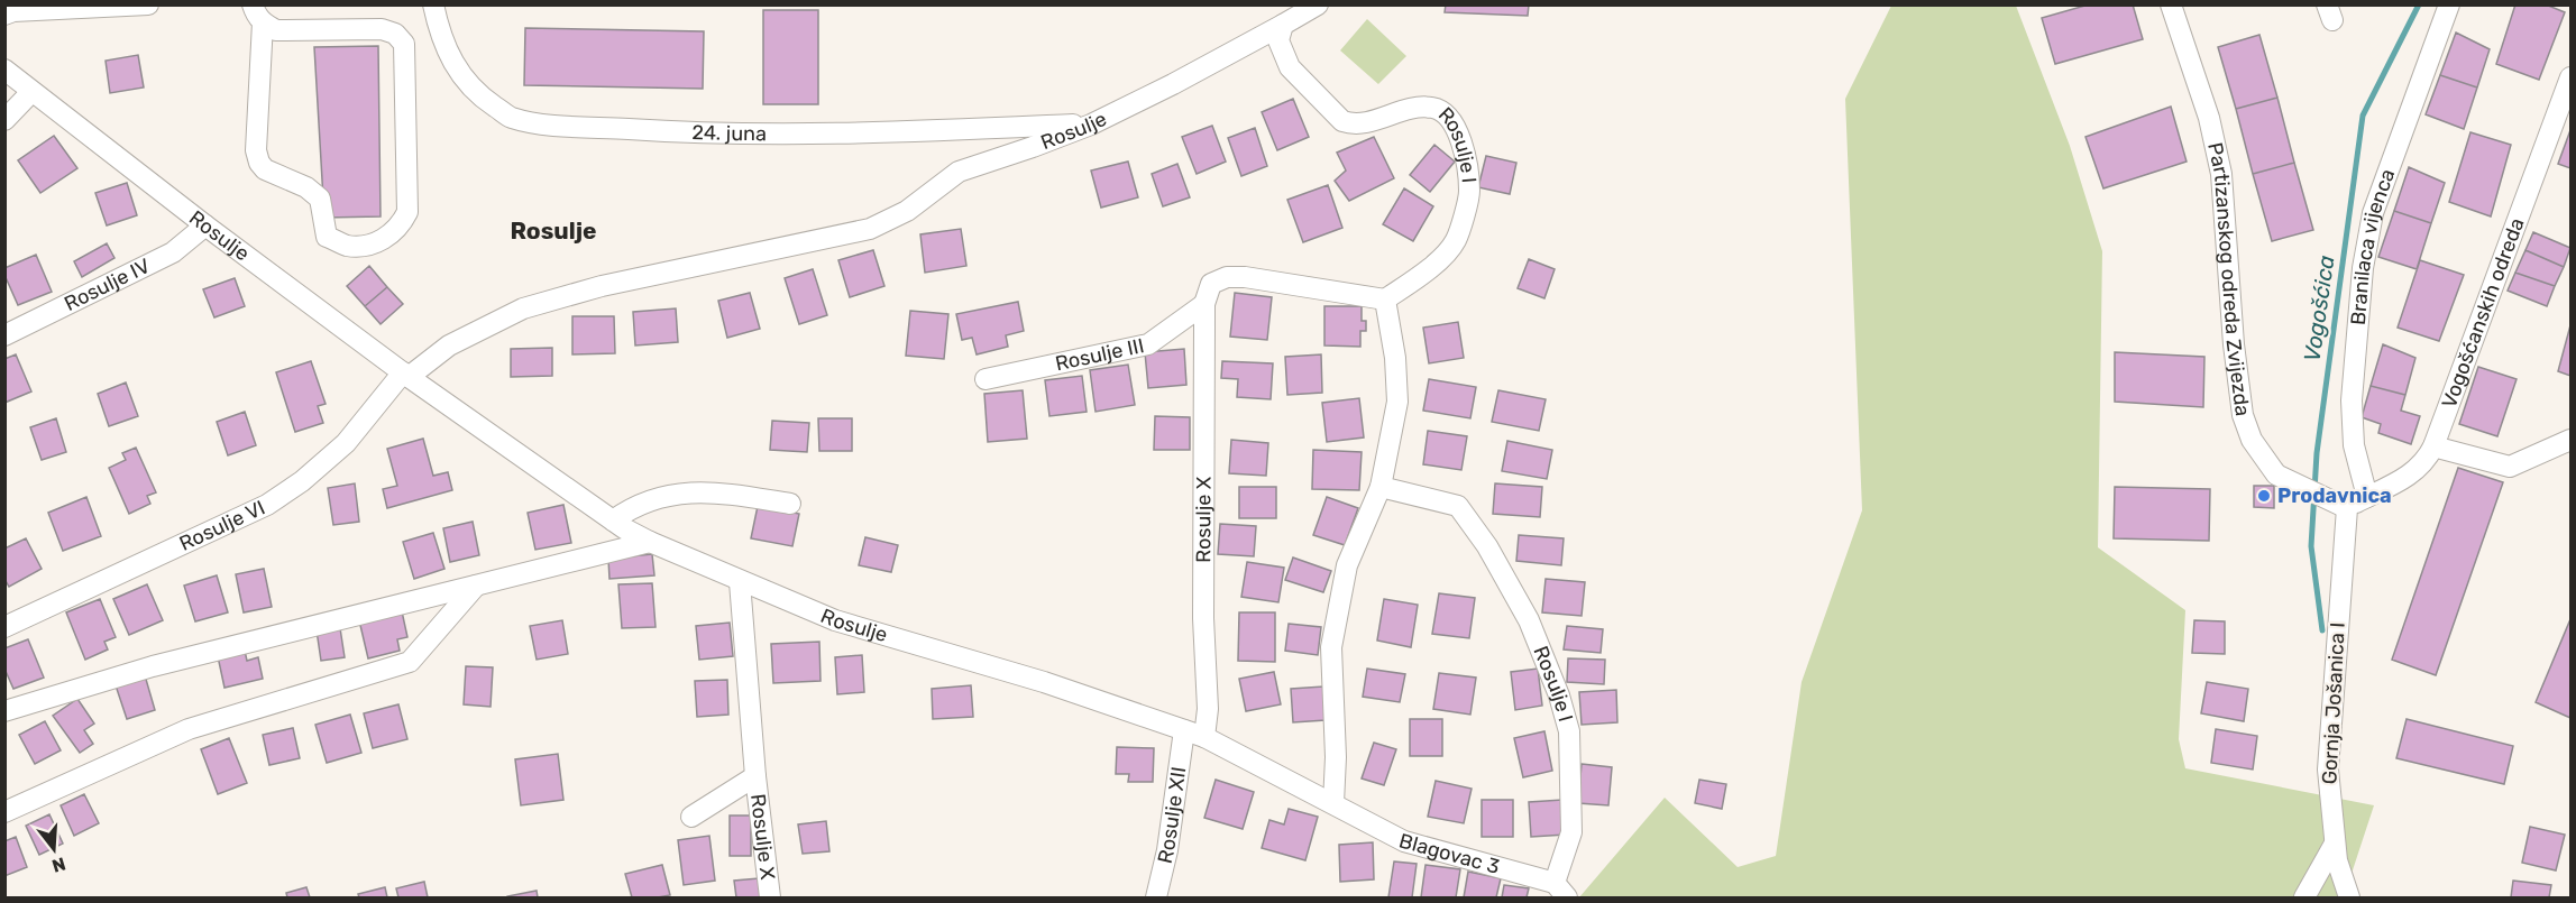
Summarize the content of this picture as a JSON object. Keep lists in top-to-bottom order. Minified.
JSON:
{"streets":{"street":["Rosulje","24. juna","Rosulje I","Branilaca vijenca","Partizanskog odreda Zvijezda","Rosulje IV","Vogošćanskih odreda","Rosulje III","Rosulje X","Rosulje VI","Gornja Jošanica I","Rosulje XII","Blagovac 3"]},"crossings":[["Rosulje","24. juna"],["Rosulje","Rosulje I"],["Rosulje","Rosulje IV"],["Rosulje","Rosulje X"],["Rosulje","Rosulje VI"],["Rosulje","Rosulje XII"],["Rosulje","Blagovac 3"],["Rosulje I","Rosulje III"],["Rosulje I","Blagovac 3"],["Branilaca vijenca","Vogošćanskih odreda"],["Partizanskog odreda Zvijezda","Vogošćanskih odreda"],["Partizanskog odreda Zvijezda","Gornja Jošanica I"],["Vogošćanskih odreda","Gornja Jošanica I"],["Rosulje III","Rosulje X"]],"districts":["Rosulje"],"water":["Vogošćica"],"places":["Prodavnica"],"north":"bottom"}
